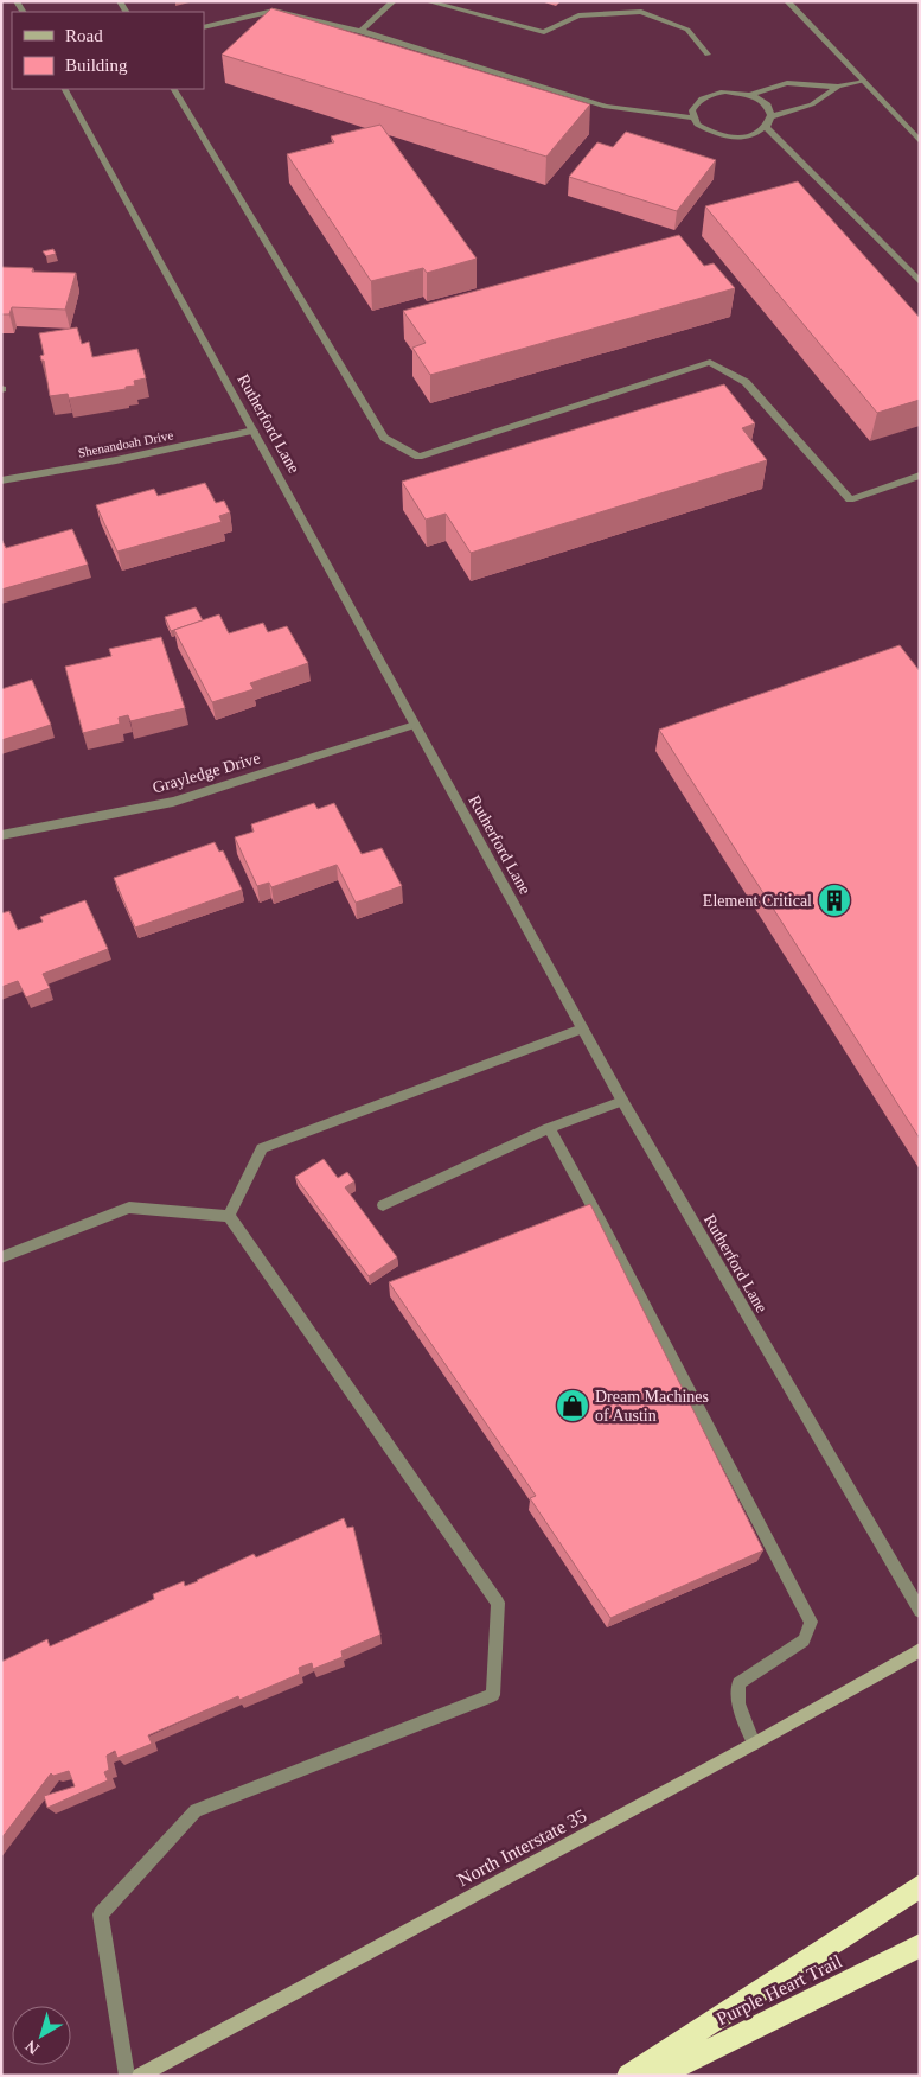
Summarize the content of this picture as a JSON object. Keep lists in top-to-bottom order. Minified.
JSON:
{"streets":{"highway":["Purple Heart Trail"],"main road":["North Interstate 35"],"street":["Rutherford Lane","Shenandoah Drive","Grayledge Drive"]},"crossings":[["Rutherford Lane","Shenandoah Drive"],["Rutherford Lane","Grayledge Drive"]],"places":{"building":["Element Critical"],"shop":["Dream Machines of Austin"]},"legend":["Road","Building"],"north":"bottom left"}
